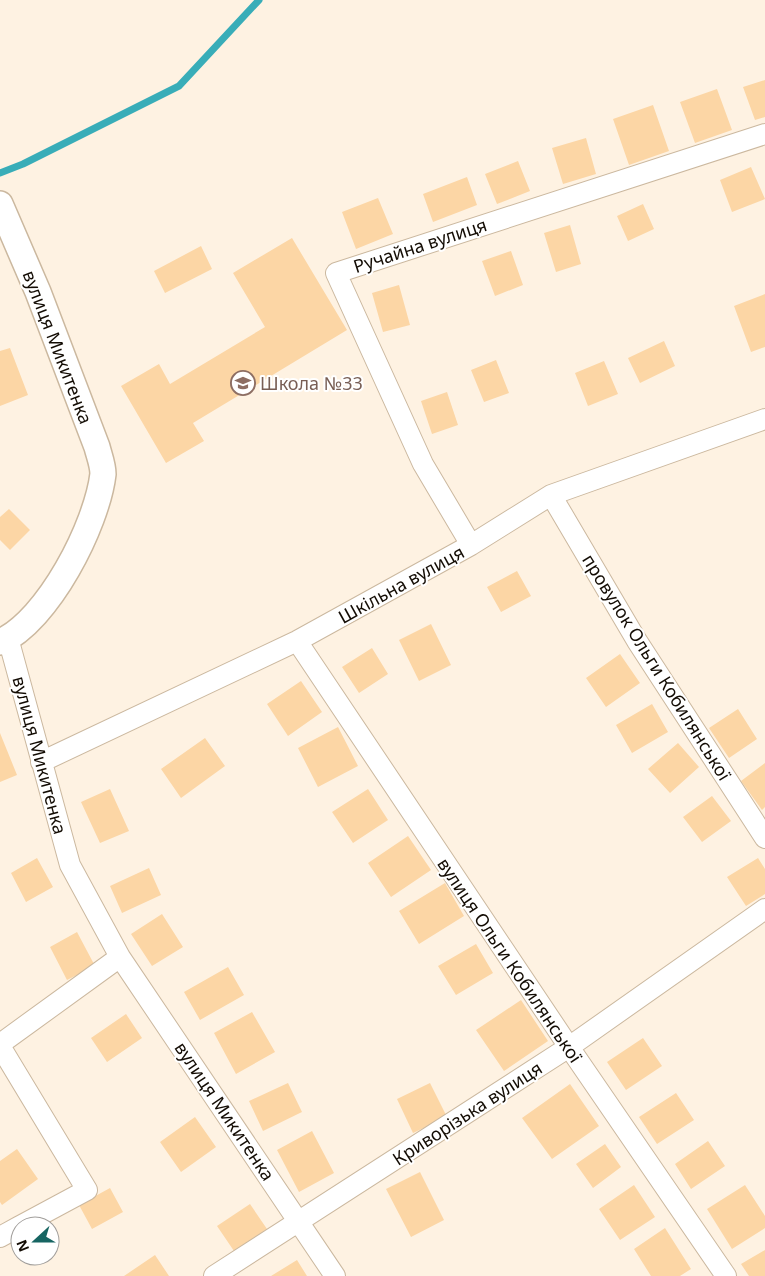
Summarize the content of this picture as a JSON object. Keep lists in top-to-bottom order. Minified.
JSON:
{"streets":{"street":["Ручайна вулиця","вулиця Микитенка","Шкільна вулиця","провулок Ольги Кобилянської","вулиця Ольги Кобилянської","Криворізька вулиця"]},"crossings":[["Ручайна вулиця","Шкільна вулиця"],["вулиця Микитенка","Шкільна вулиця"],["вулиця Микитенка","Криворізька вулиця"],["Шкільна вулиця","провулок Ольги Кобилянської"],["Шкільна вулиця","вулиця Ольги Кобилянської"],["вулиця Ольги Кобилянської","Криворізька вулиця"]],"places":{"school or university":["Школа №33"]},"north":"left"}
